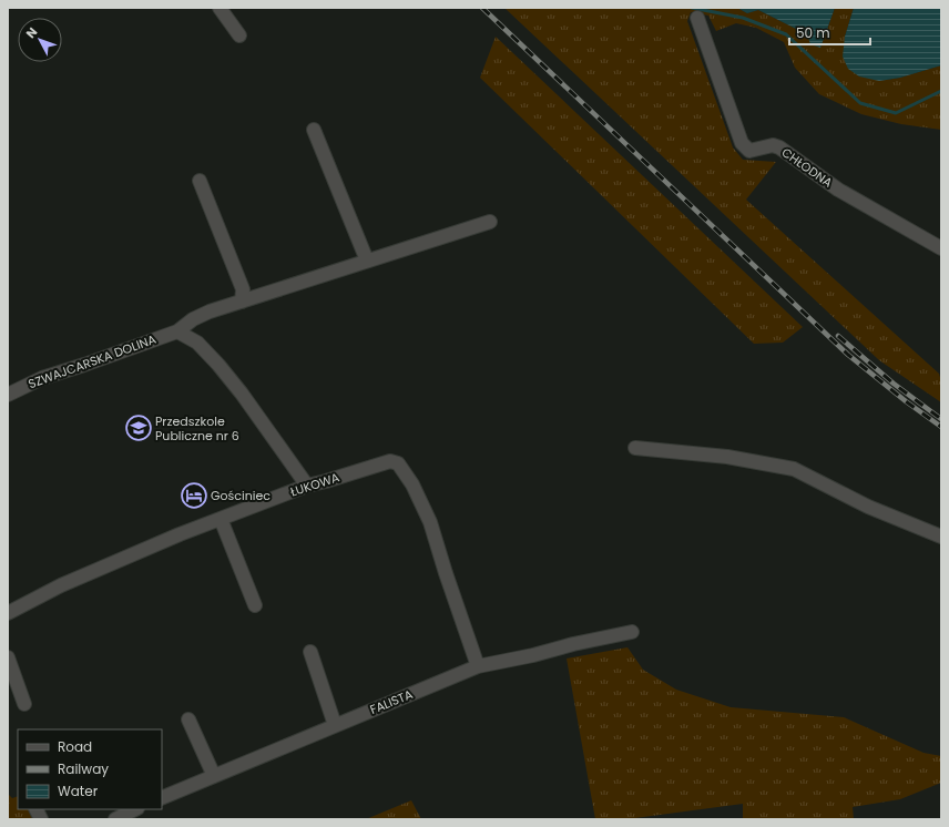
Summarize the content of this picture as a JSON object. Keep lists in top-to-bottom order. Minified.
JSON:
{"streets":{"street":["CHŁODNA","SZWAJCARSKA DOLINA","ŁUKOWA","FALISTA"]},"crossings":[["ŁUKOWA","FALISTA"]],"places":{"school or university":["Przedszkole Publiczne nr 6"],"hotel":["Gościniec"]},"legend":["Road","Railway","Water"],"scale_bar":"50 m","north":"top left"}
